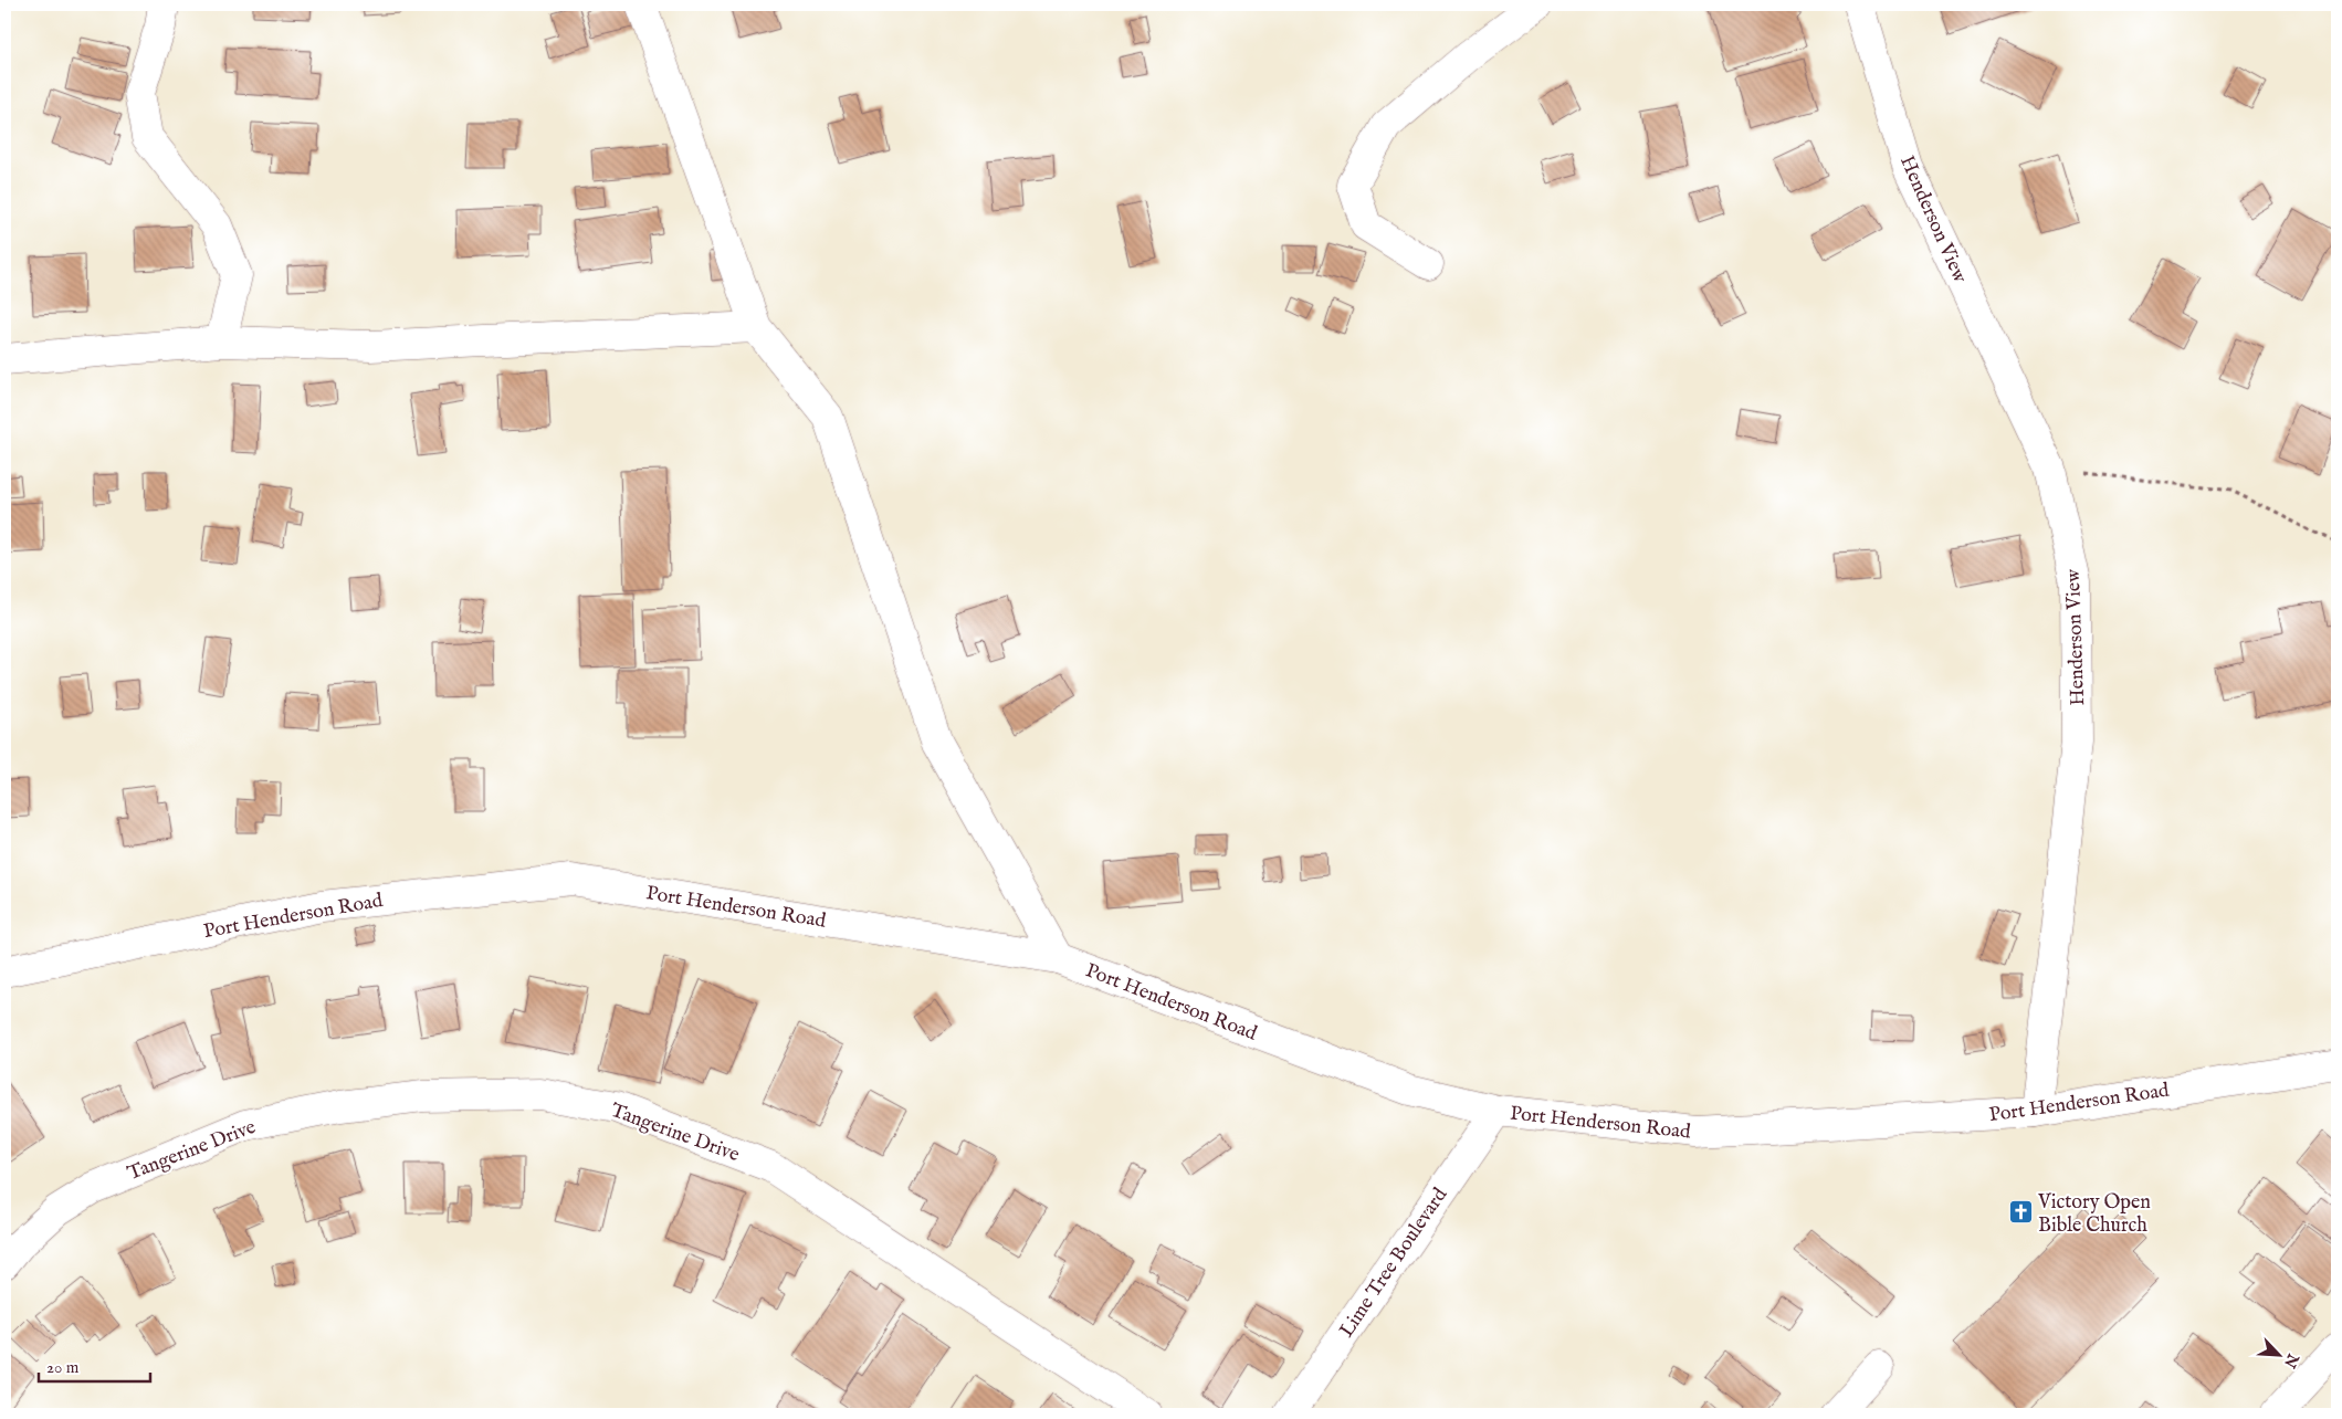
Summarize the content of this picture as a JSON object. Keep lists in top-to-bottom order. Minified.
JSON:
{"streets":{"street":["Henderson View","Port Henderson Road","Tangerine Drive","Lime Tree Boulevard"]},"crossings":[["Henderson View","Port Henderson Road"],["Port Henderson Road","Lime Tree Boulevard"]],"places":{"church":["Victory Open Bible Church"]},"scale_bar":"20 m","north":"bottom right"}
